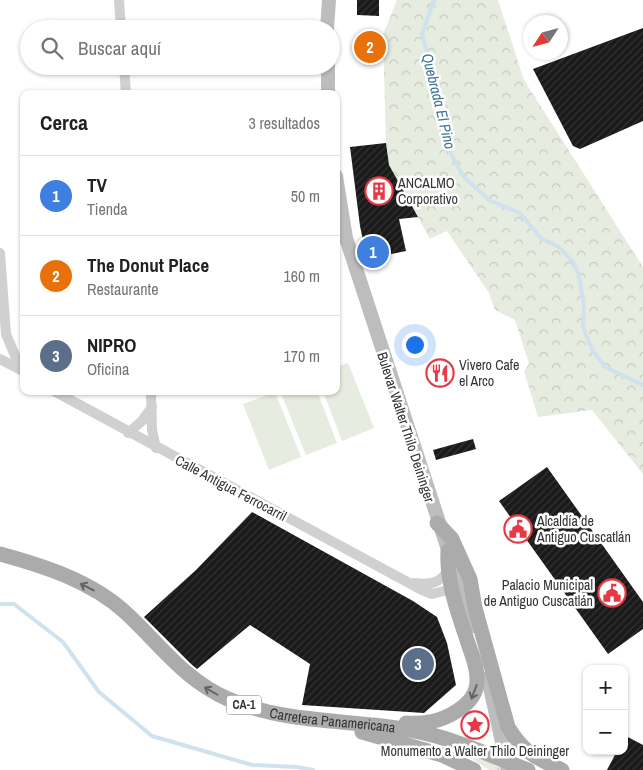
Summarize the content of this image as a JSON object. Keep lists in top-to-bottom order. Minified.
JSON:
{"streets":{"main road":["Bulevar Walter Thilo Deininger","CA-1","Carretera Panamericana"],"street":["Calle Antigua Ferrocarril"]},"crossings":[["Bulevar Walter Thilo Deininger","Calle Antigua Ferrocarril"]],"one_way":["Carretera Panamericana"],"water":["Quebrada El Pino"],"places":{"building":["ANCALMO Corporativo"],"restaurant":["Vivero Cafe el Arco"],"public building":["Alcaldía de Antiguo Cuscatlán","Palacio Municipal de Antiguo Cuscatlán"],"place":["Monumento a Walter Thilo Deininger"]},"north":"bottom left","page":{"search":"Buscar aquí","pins":["2","1","3"],"heading":["Cerca","3 resultados"],"list":[{"mark":"1","name":"TV","note":"Tienda","value":"50 m"},{"mark":"2","name":"The Donut Place","note":"Restaurante","value":"160 m"},{"mark":"3","name":"NIPRO","note":"Oficina","value":"170 m"}],"map_buttons":["+","−"]}}
